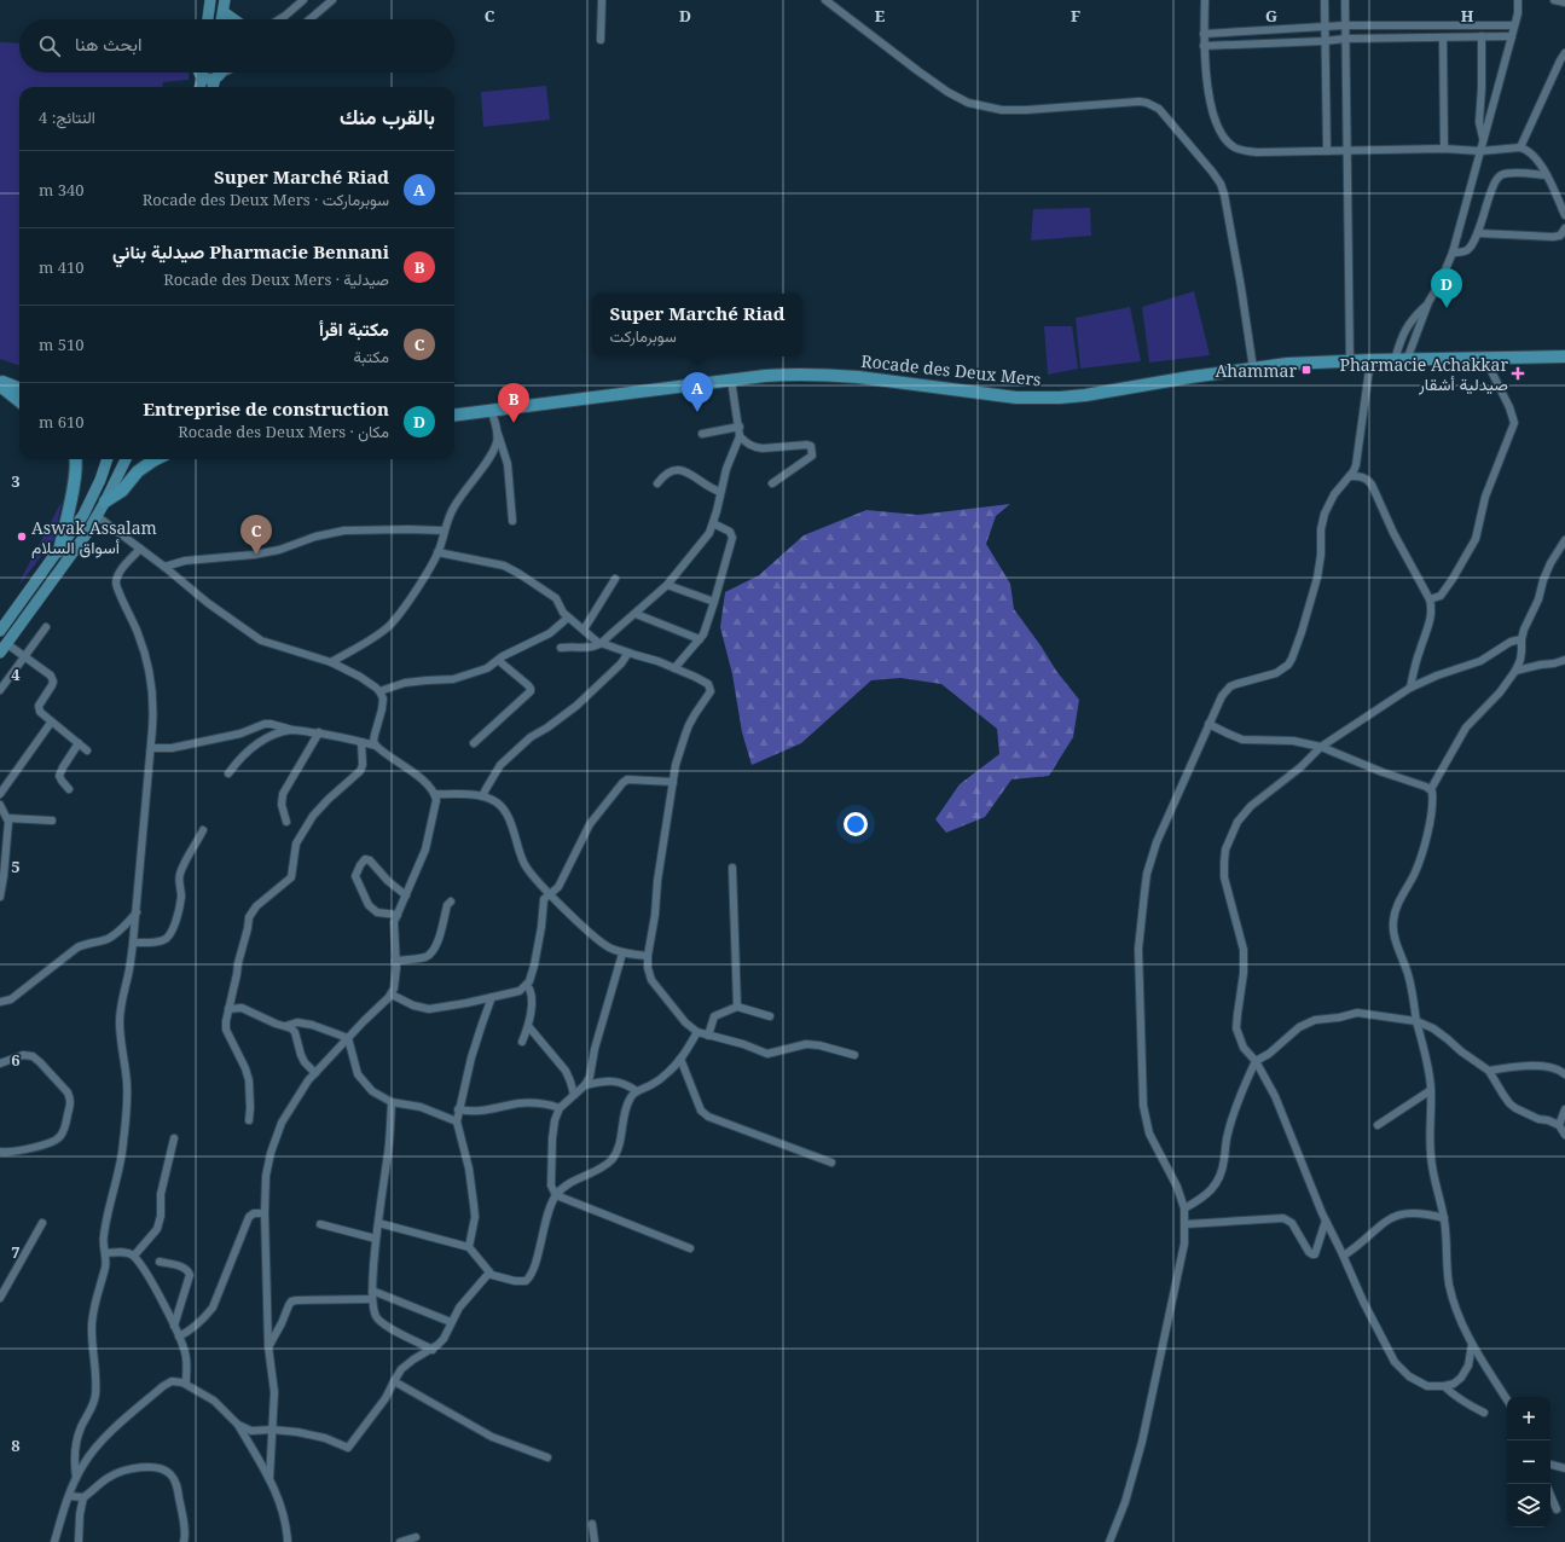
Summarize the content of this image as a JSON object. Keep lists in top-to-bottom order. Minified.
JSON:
{"streets":{"highway":["Rocade des Deux Mers"]},"places":{"transit":["Ahammar"],"health":["Pharmacie Achakkar صيدلية أشقار"],"other":["Aswak Assalam أسواق السلام"]},"page":{"search":"ابحث هنا","heading":["بالقرب منك","النتائج: 4"],"list":[{"mark":"A","name":"Super Marché Riad","note":"سوبرماركت · Rocade des Deux Mers","value":"340 m"},{"mark":"B","name":"Pharmacie Bennani صيدلية بناني","note":"صيدلية · Rocade des Deux Mers","value":"410 m"},{"mark":"C","name":"مكتبة اقرأ","note":"مكتبة","value":"510 m"},{"mark":"D","name":"Entreprise de construction","note":"مكان · Rocade des Deux Mers","value":"610 m"}],"pins":["D","A","B","C"],"popup":["Super Marché Riad","سوبرماركت"],"map_buttons":["+","−"]},"grid":{"columns":["C","D","E","F","G","H"],"rows":["3","4","5","6","7","8"]}}
